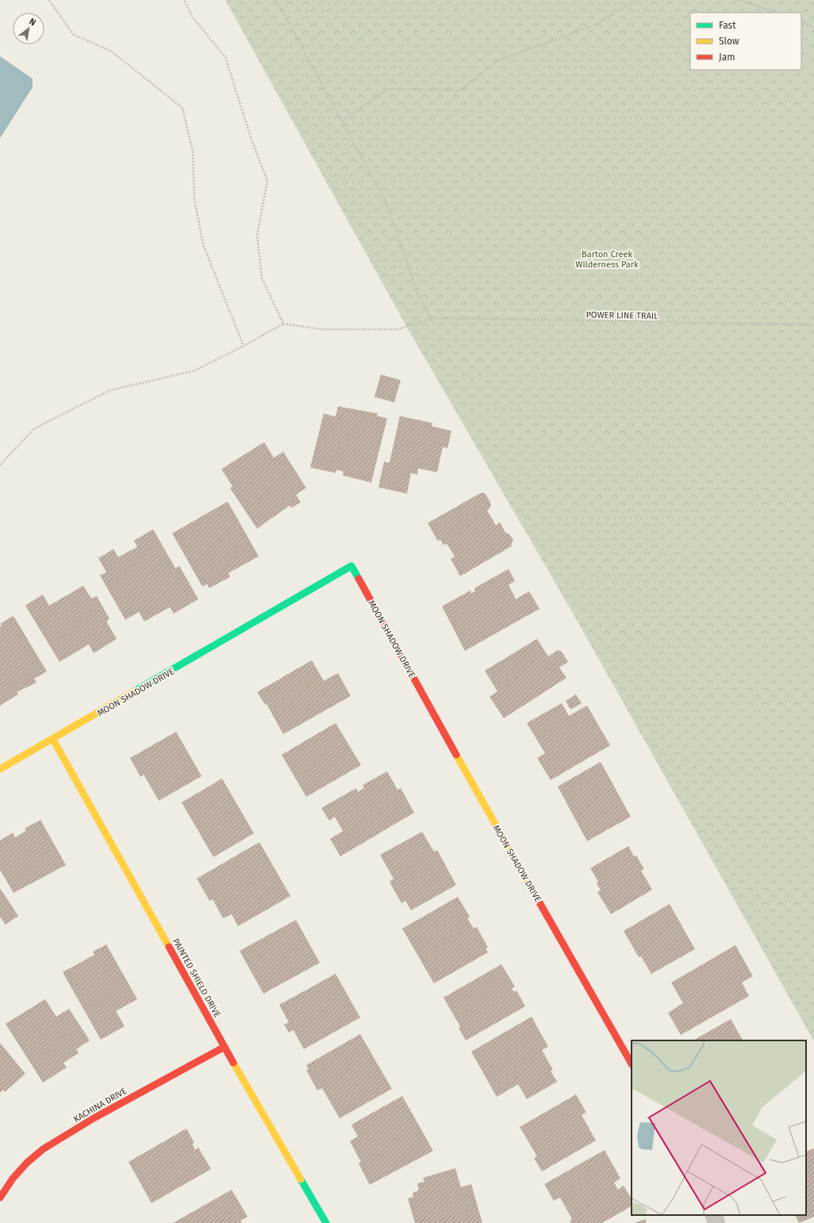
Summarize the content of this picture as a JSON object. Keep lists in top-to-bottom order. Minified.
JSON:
{"streets":{"street":["MOON SHADOW DRIVE","PAINTED SHIELD DRIVE","KACHINA DRIVE"],"path":["POWER LINE TRAIL"]},"crossings":[["MOON SHADOW DRIVE","PAINTED SHIELD DRIVE"],["PAINTED SHIELD DRIVE","KACHINA DRIVE"]],"parks":["Barton Creek Wilderness Park"],"legend":["Fast","Slow","Jam"],"north":"top right"}
